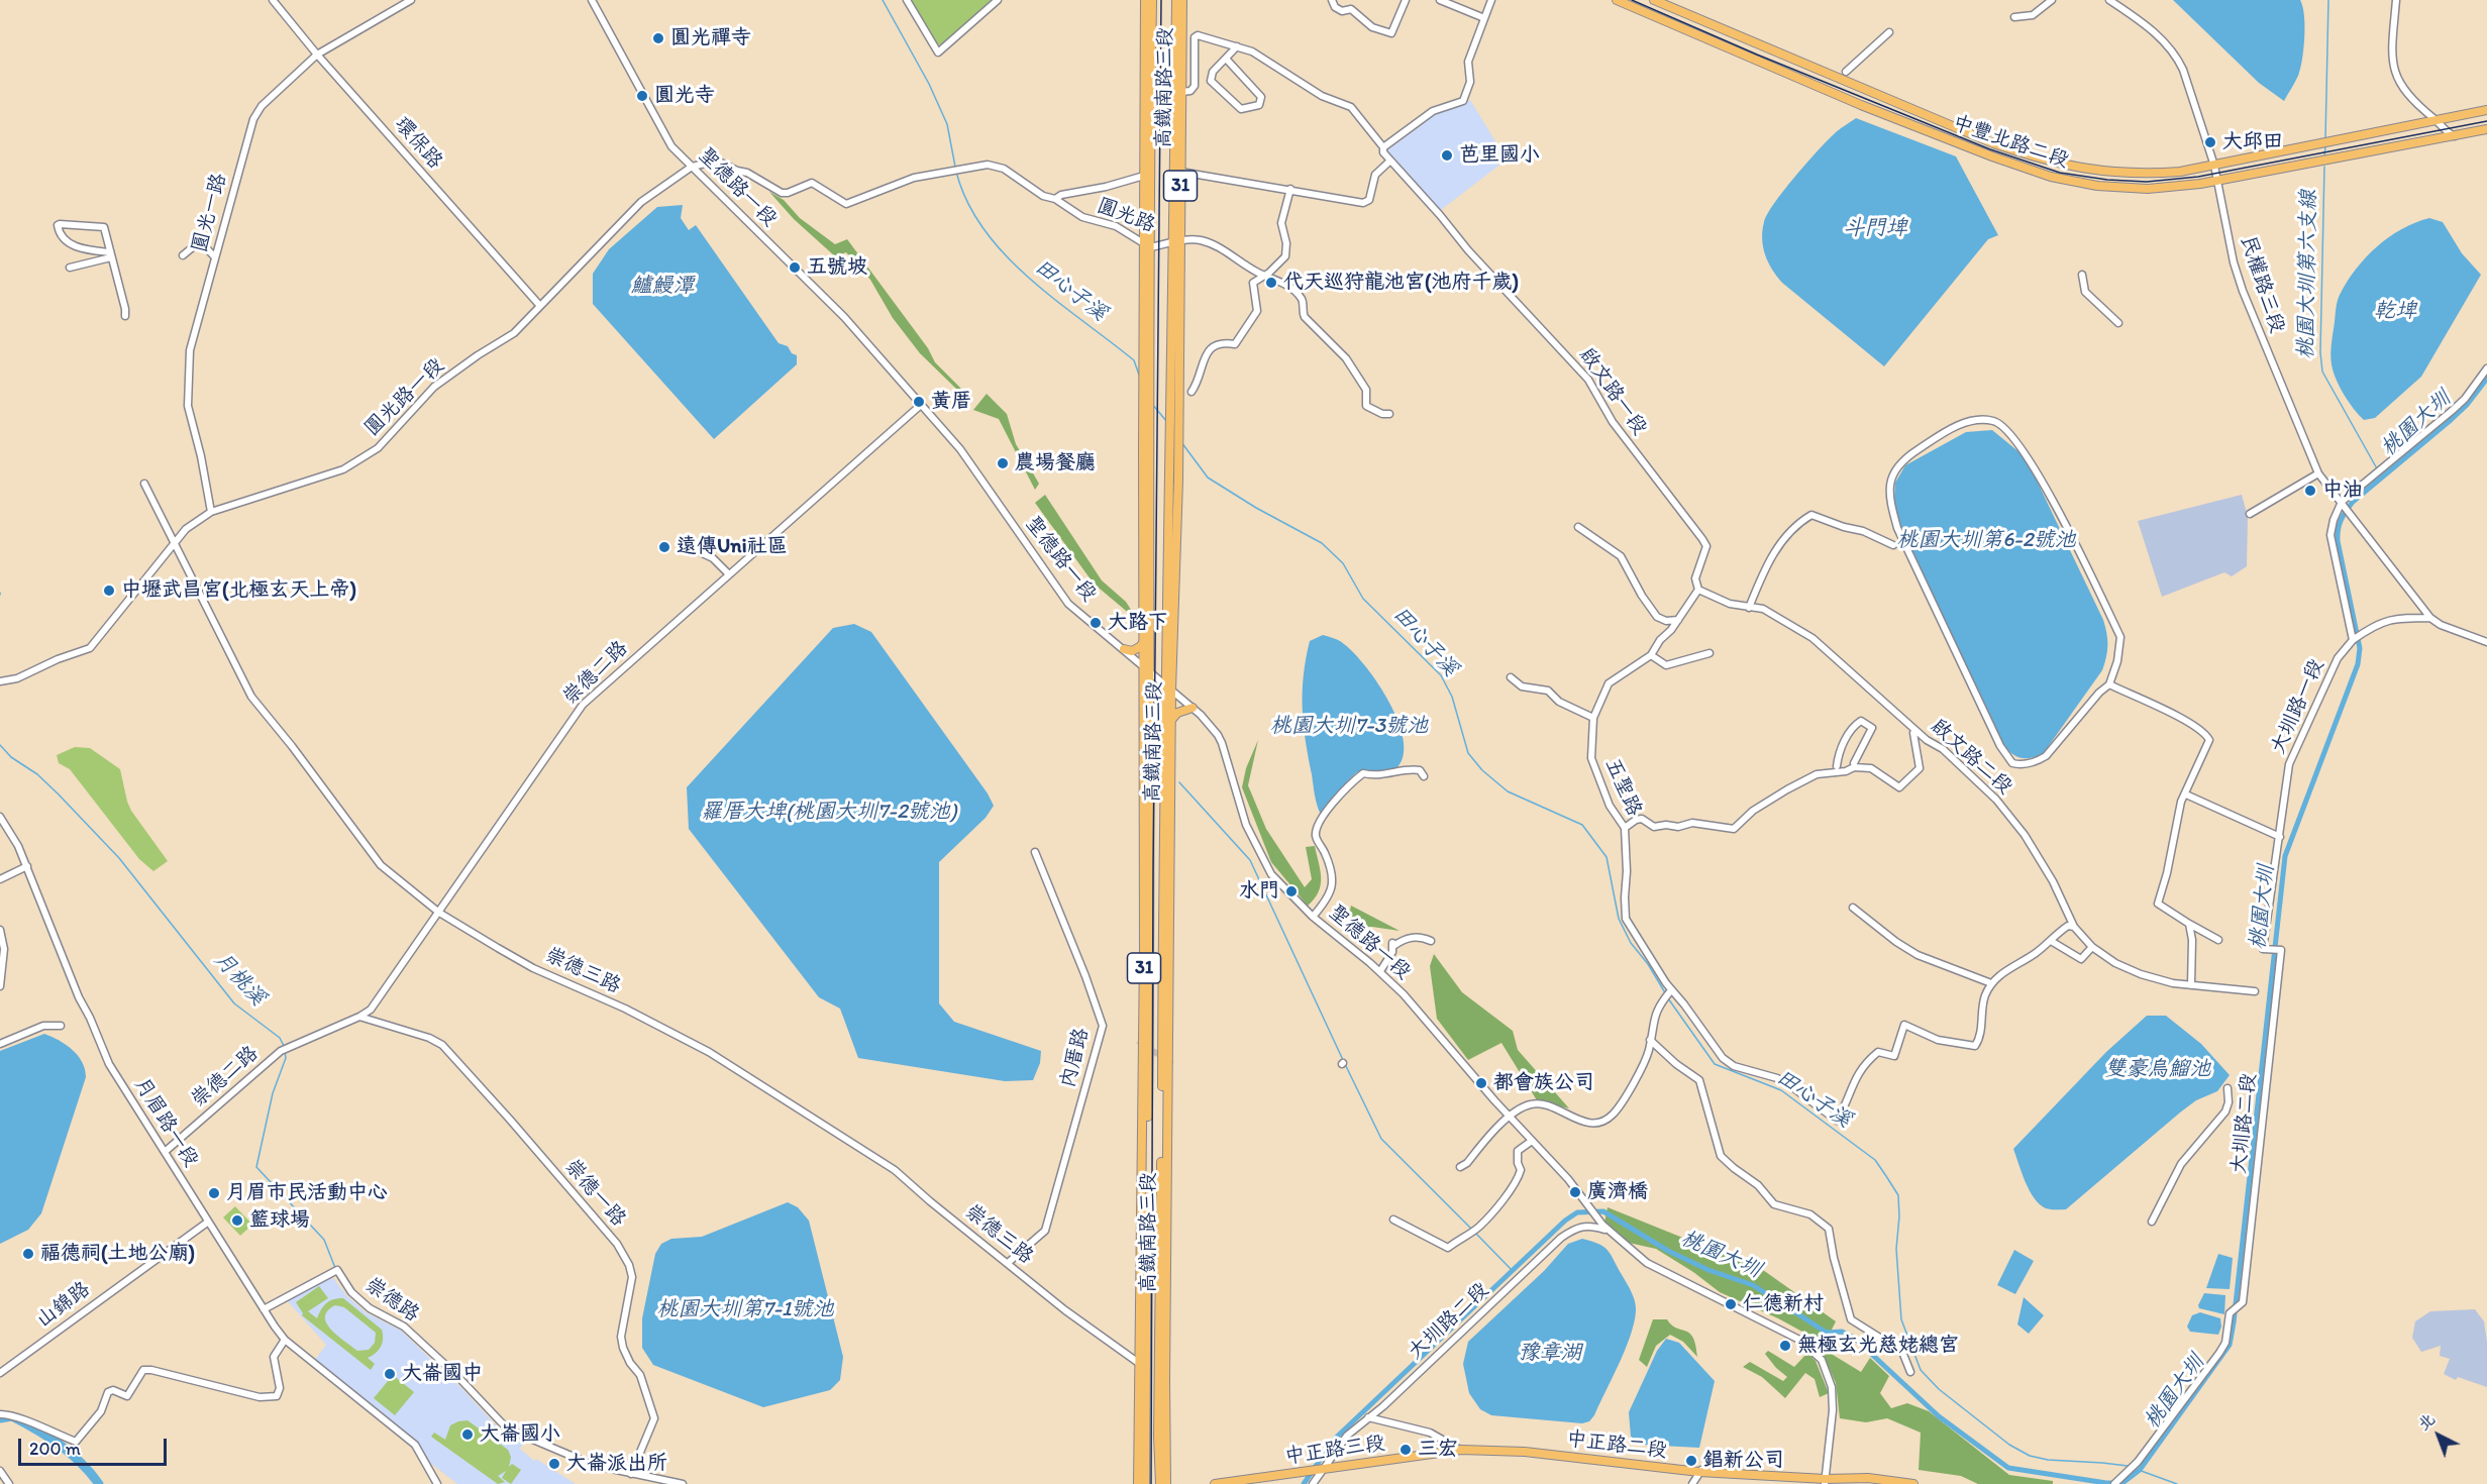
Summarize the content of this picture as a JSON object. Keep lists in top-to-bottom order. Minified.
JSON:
{"streets":{"main road":["高鐵南路三段","中豐北路二段","31","中正路二段","中正路三段"],"street":["環保路","聖德路一段","圓光一路","圓光路","民權路三段","啟文路一段","圓光路一段","崇德二路","大圳路一段","啟文路二段","五聖路","崇德三路","內厝路","月眉路一段","大圳路二段","崇德一路","崇德路","山錦路"]},"crossings":[["高鐵南路三段","聖德路一段"],["高鐵南路三段","圓光路"],["高鐵南路三段","啟文路一段"],["高鐵南路三段","崇德三路"],["中豐北路二段","民權路三段"],["環保路","圓光一路"],["環保路","圓光路一段"],["聖德路一段","圓光路"],["聖德路一段","圓光路一段"],["聖德路一段","崇德二路"],["聖德路一段","大圳路二段"],["圓光一路","圓光路一段"],["圓光路","圓光路一段"],["啟文路一段","啟文路二段"],["啟文路一段","五聖路"],["圓光路一段","崇德三路"],["崇德二路","崇德三路"],["崇德二路","月眉路一段"],["崇德二路","崇德一路"],["大圳路一段","大圳路二段"],["啟文路二段","五聖路"],["崇德三路","內厝路"],["月眉路一段","崇德路"],["月眉路一段","山錦路"],["大圳路二段","中正路三段"],["崇德一路","崇德路"],["中正路二段","中正路三段"]],"water":["斗門埤","桃園大圳第六支線","鱸鰻潭","田心子溪","乾埤","桃園大圳","桃園大圳第6-2號池","桃園大圳7-3號池","羅厝大埤(桃園大圳7-2號池)","月桃溪","雙豪烏鰡池","桃園大圳第7-1號池","豫章湖"],"places":["圓光禪寺","圓光寺","大邱田","芭里國小","五號坡","代天巡狩龍池宮(池府千歲)","黃厝","農場餐廳","中油","遠傳Uni社區","中壢武昌宮(北極玄天上帝)","大路下","水門","都會族公司","廣濟橋","月眉市民活動中心","籃球場","福德祠(土地公廟)","仁德新村","無極玄光慈姥總宮","大崙國中","大崙國小","三宏","錩新公司","大崙派出所"],"scale_bar":"200 m","north":"top left"}
